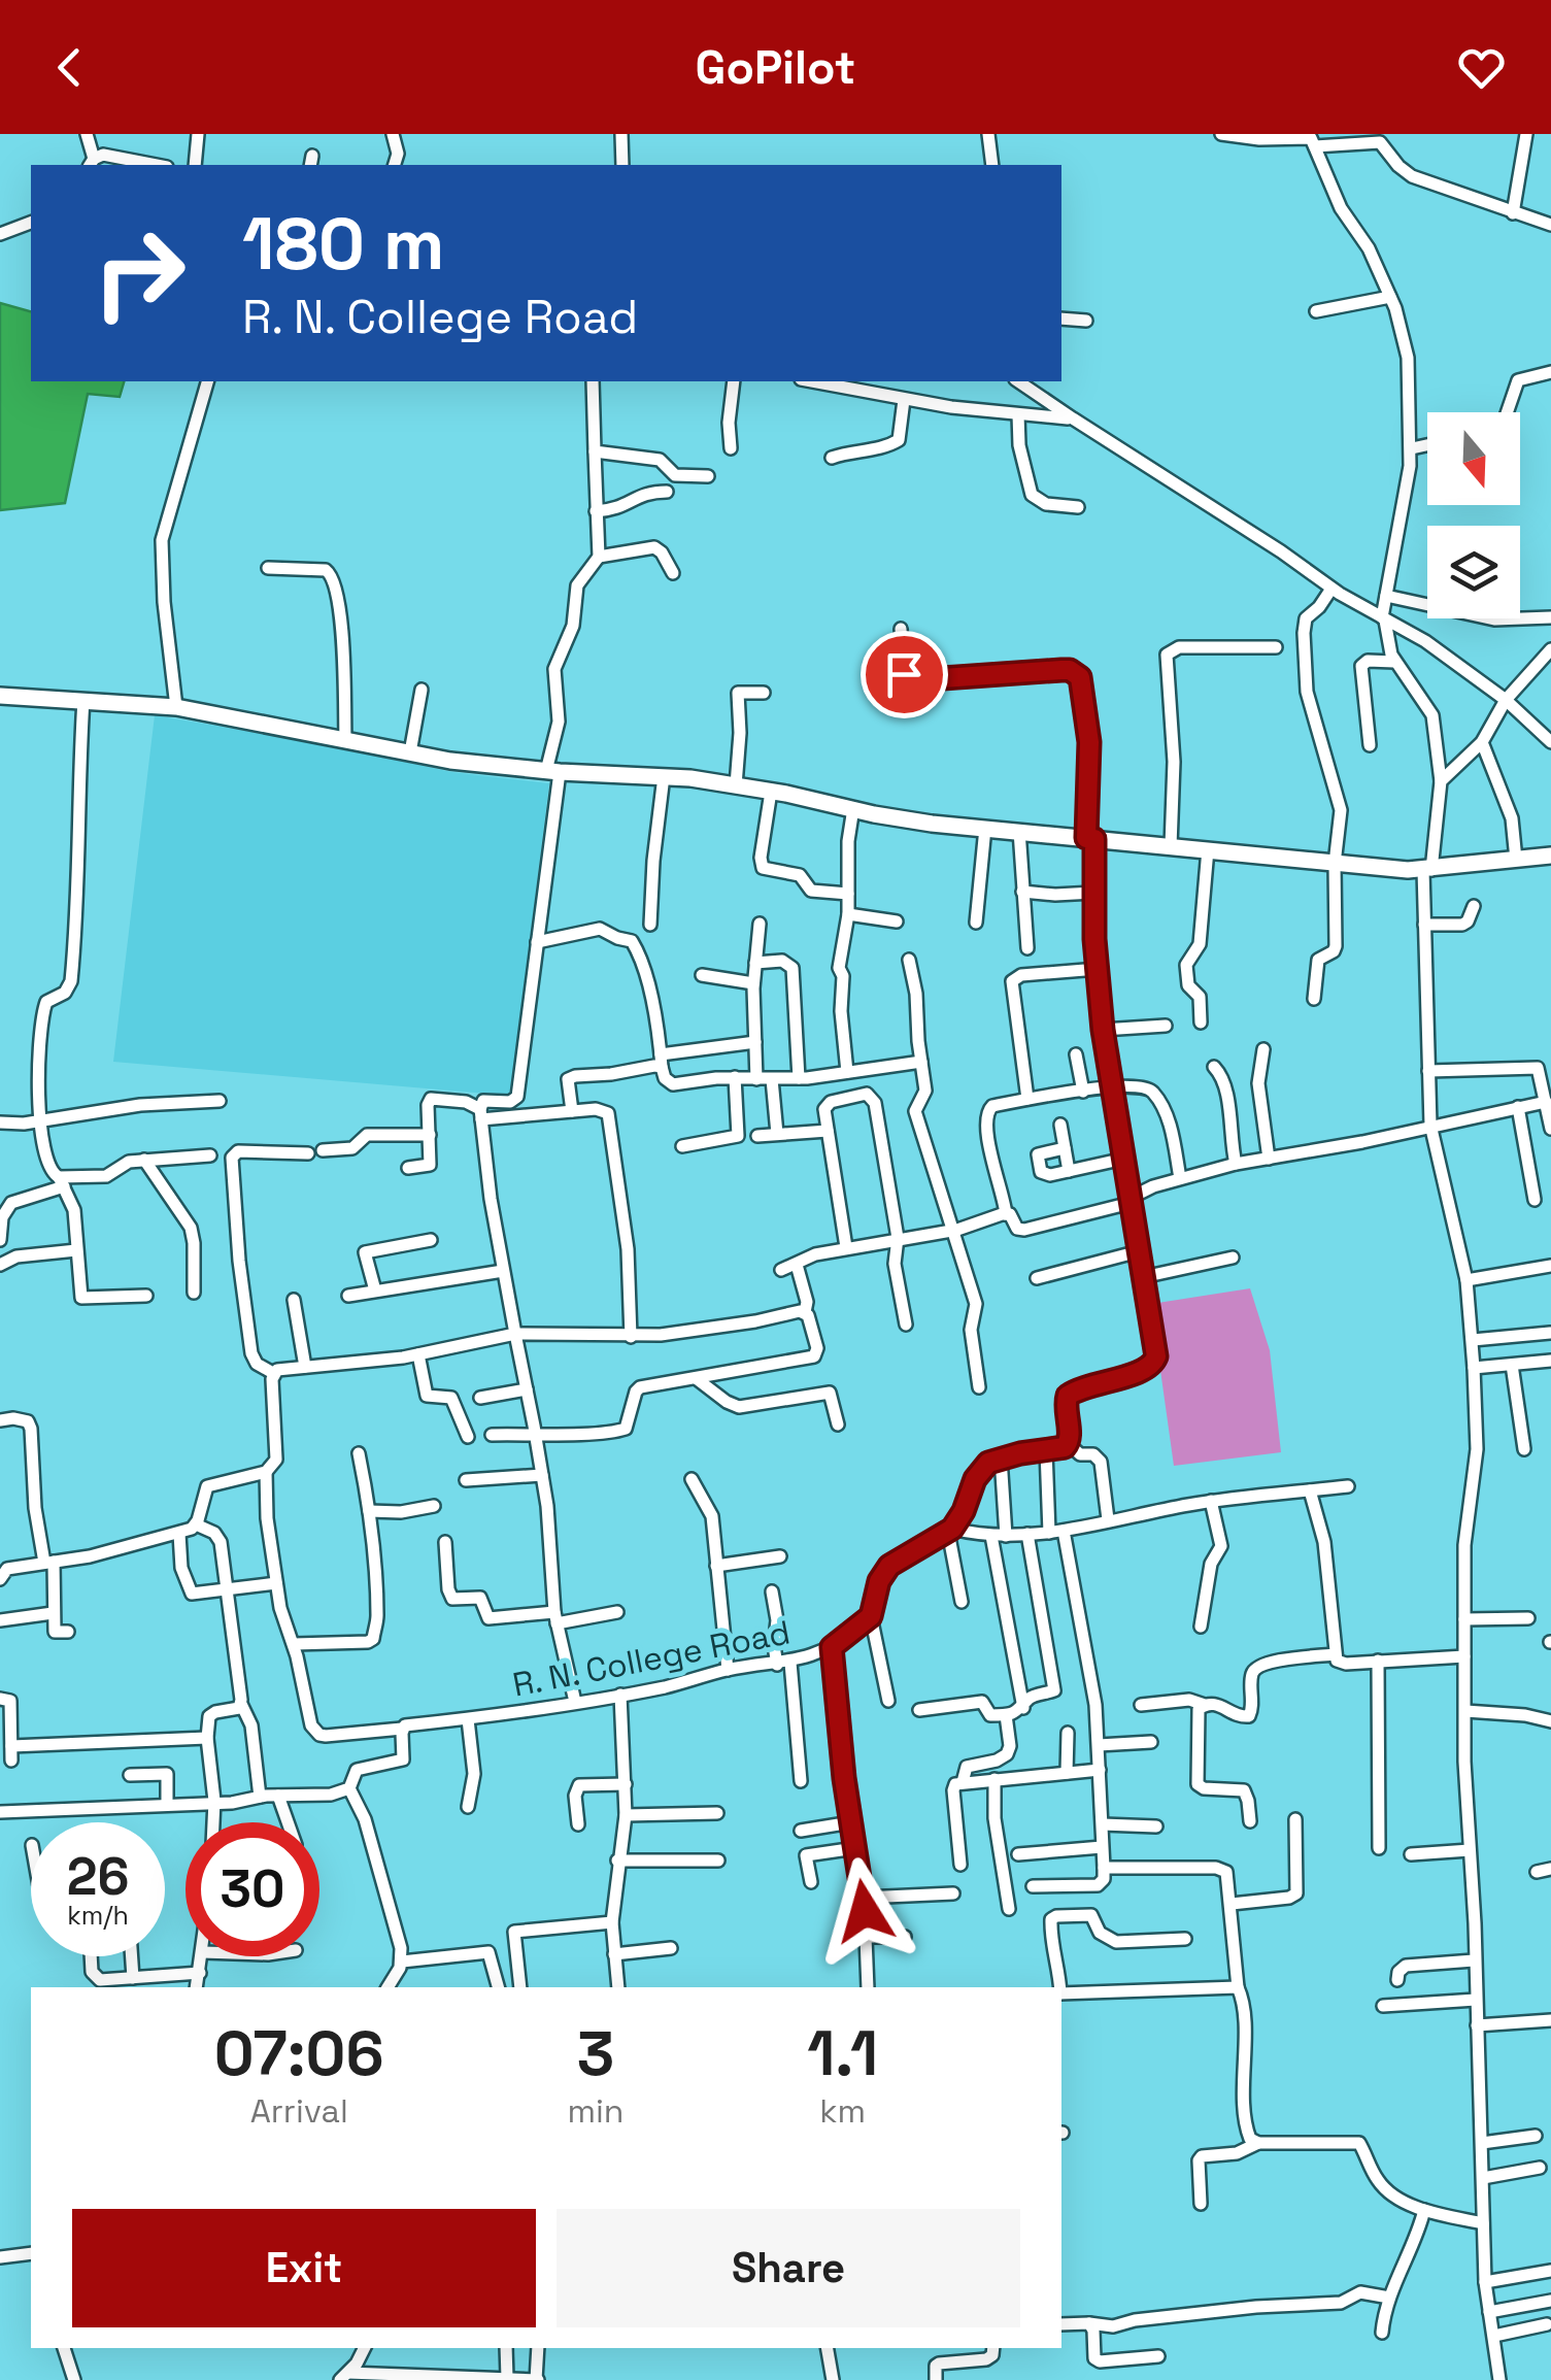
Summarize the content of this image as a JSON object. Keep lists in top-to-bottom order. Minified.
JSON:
{"streets":{"street":["R. N. College Road"]},"north":"bottom","page":{"header":"GoPilot","turn":["180 m","R. N. College Road"],"speed":"26 km/h","limit":"30","eta":["07:06","Arrival","3","min","1.1","km"],"buttons":["Exit","Share"]}}
